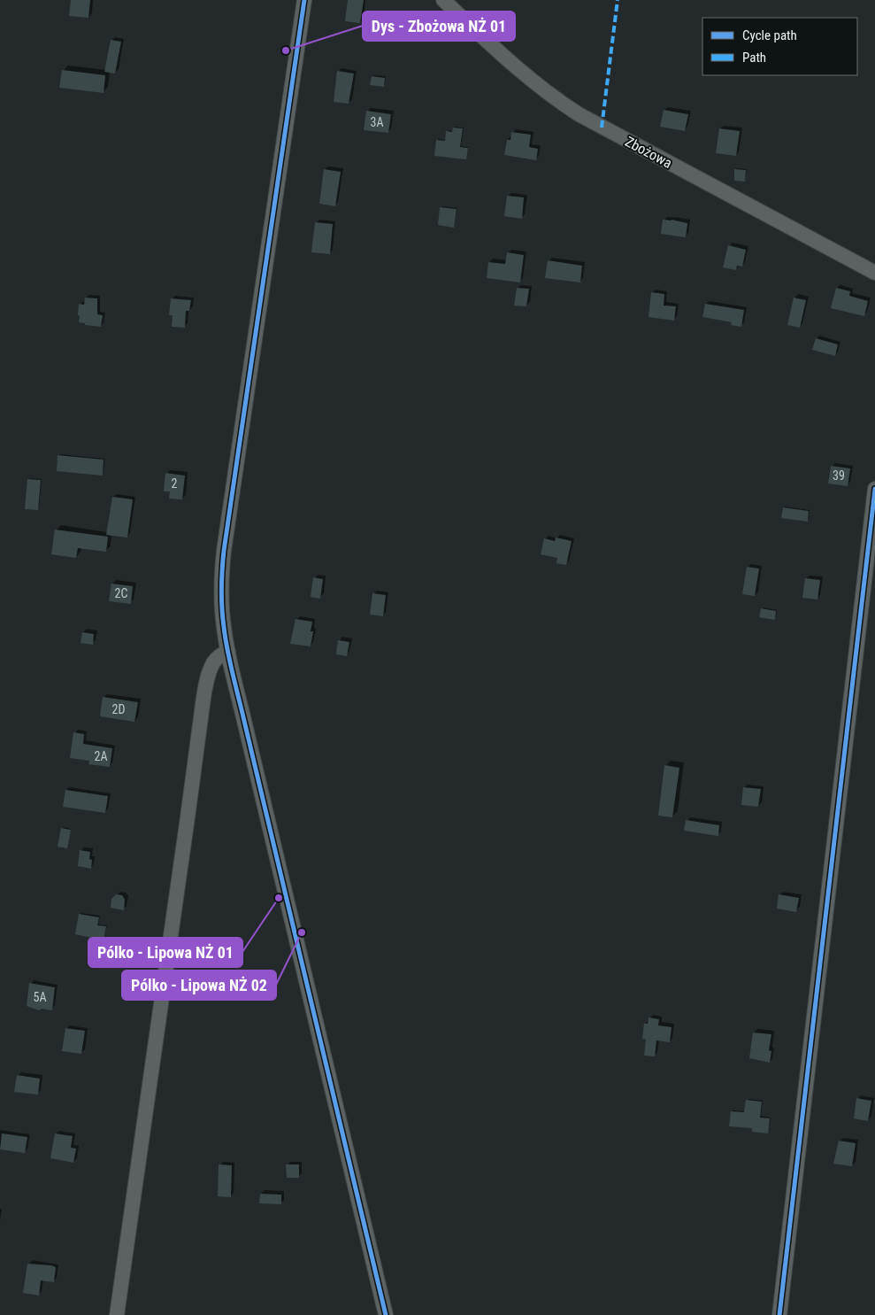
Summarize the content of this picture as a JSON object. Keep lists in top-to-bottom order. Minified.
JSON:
{"streets":{"street":["Zbożowa"]},"places":["Dys - Zbożowa NŻ 01","Pólko - Lipowa NŻ 01","Pólko - Lipowa NŻ 02"],"house_numbers":["3A","39","2","2C","2D","2A","5A"],"legend":["Cycle path","Path"]}
